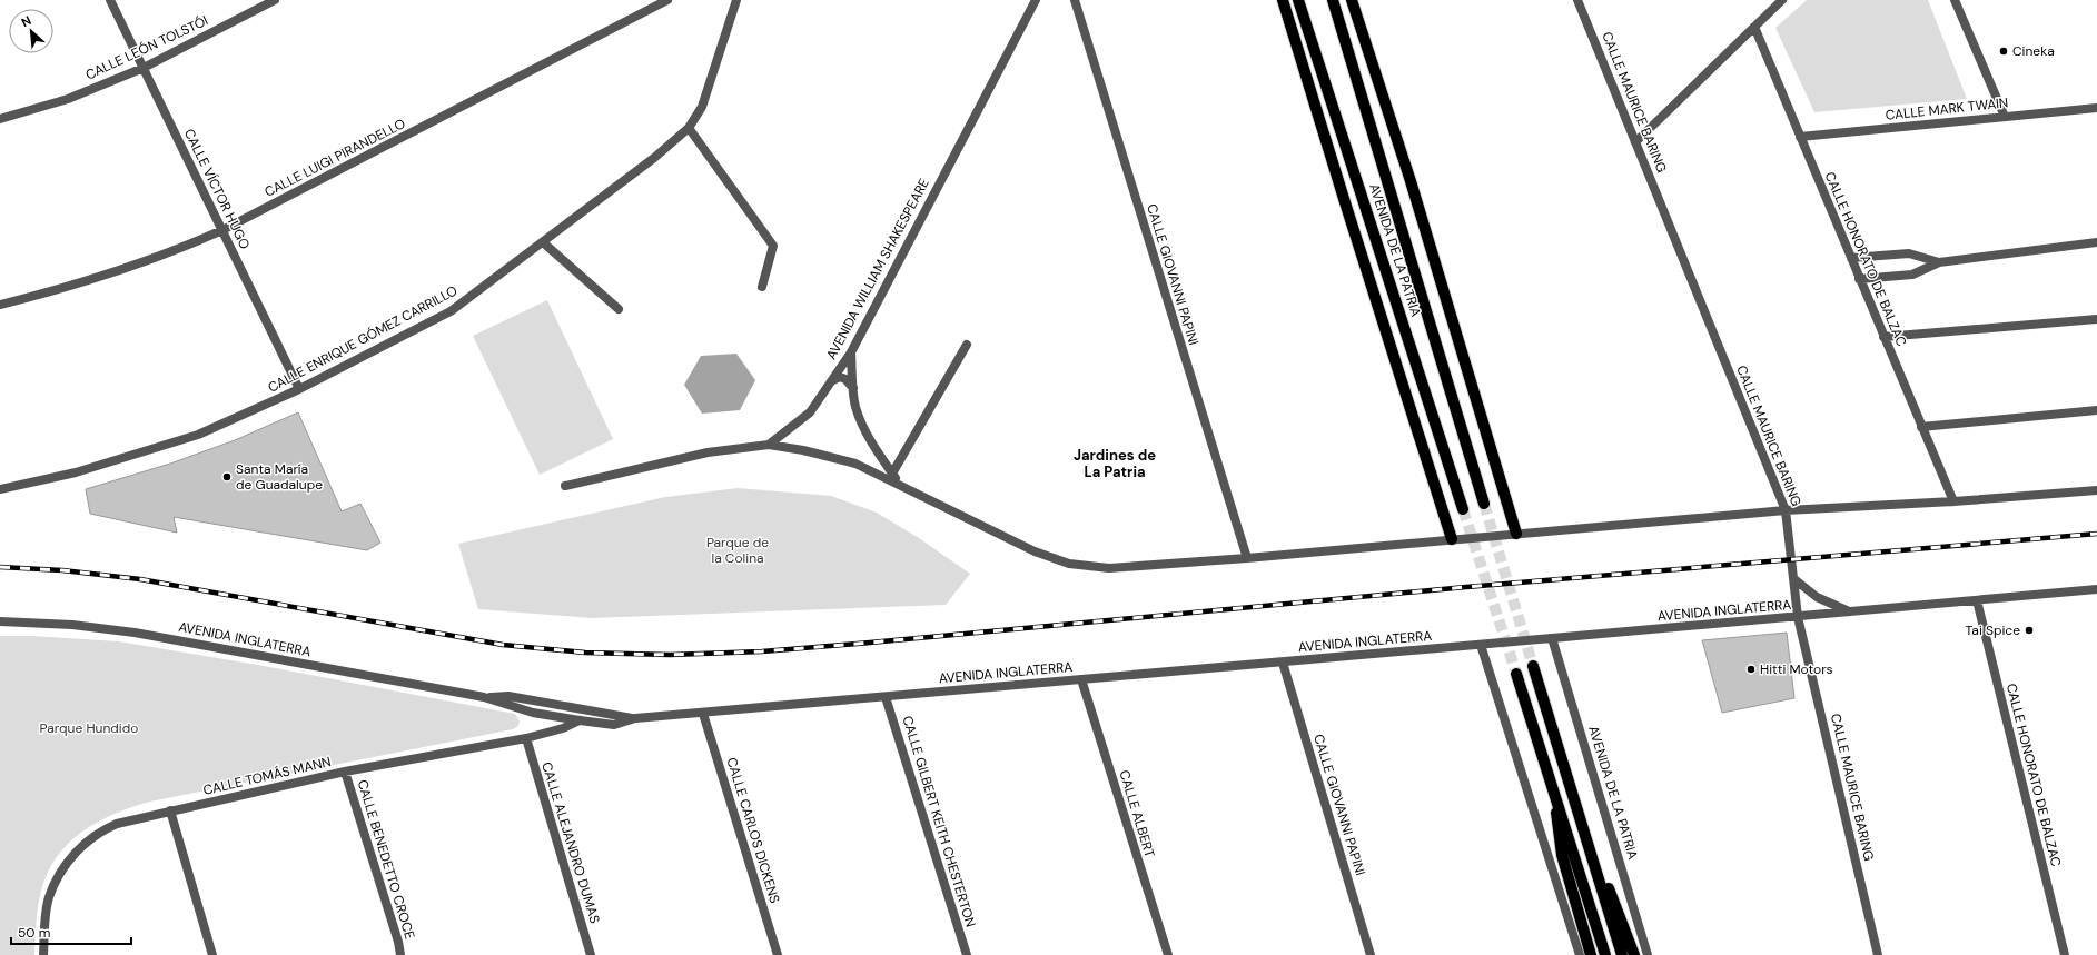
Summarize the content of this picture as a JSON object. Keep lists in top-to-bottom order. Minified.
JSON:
{"streets":{"main road":["AVENIDA DE LA PATRIA"],"street":["CALLE LEÓN TOLSTÓI","CALLE MAURICE BARING","CALLE MARK TWAIN","CALLE LUIGI PIRANDELLO","CALLE VÍCTOR HUGO","CALLE HONORATO DE BALZAC","AVENIDA WILLIAM SHAKESPEARE","CALLE GIOVANNI PAPINI","CALLE ENRIQUE GÓMEZ CARRILLO","AVENIDA INGLATERRA","CALLE TOMÁS MANN","CALLE ALBERT","CALLE GILBERT KEITH CHESTERTON","CALLE CARLOS DICKENS","CALLE ALEJANDRO DUMAS","CALLE BENEDETTO CROCE"]},"crossings":[["CALLE LEÓN TOLSTÓI","CALLE VÍCTOR HUGO"],["CALLE MAURICE BARING","AVENIDA INGLATERRA"],["CALLE MARK TWAIN","CALLE HONORATO DE BALZAC"],["CALLE LUIGI PIRANDELLO","CALLE VÍCTOR HUGO"],["CALLE VÍCTOR HUGO","CALLE ENRIQUE GÓMEZ CARRILLO"],["AVENIDA DE LA PATRIA","AVENIDA INGLATERRA"],["CALLE HONORATO DE BALZAC","AVENIDA INGLATERRA"],["CALLE GIOVANNI PAPINI","AVENIDA INGLATERRA"],["AVENIDA INGLATERRA","CALLE TOMÁS MANN"],["AVENIDA INGLATERRA","CALLE ALBERT"],["AVENIDA INGLATERRA","CALLE GILBERT KEITH CHESTERTON"],["AVENIDA INGLATERRA","CALLE CARLOS DICKENS"],["CALLE TOMÁS MANN","CALLE ALEJANDRO DUMAS"],["CALLE TOMÁS MANN","CALLE BENEDETTO CROCE"]],"districts":["Jardines de La Patria"],"parks":["Parque de la Colina","Parque Hundido"],"places":["Cineka","Santa María de Guadalupe","Tai Spice","Hitti Motors"],"scale_bar":"50 m","north":"top left"}
